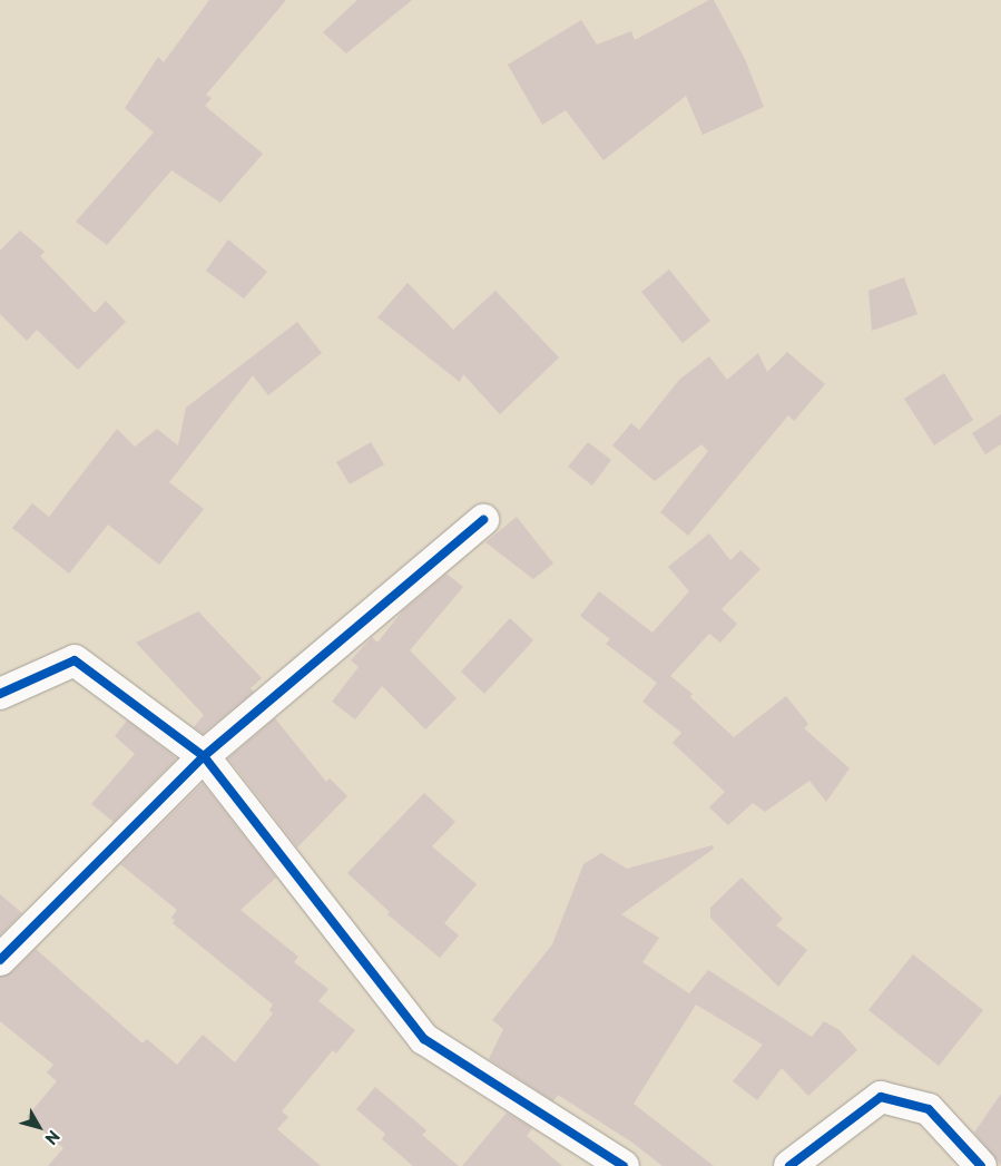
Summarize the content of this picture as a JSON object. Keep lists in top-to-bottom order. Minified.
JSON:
{"north":"bottom right"}
